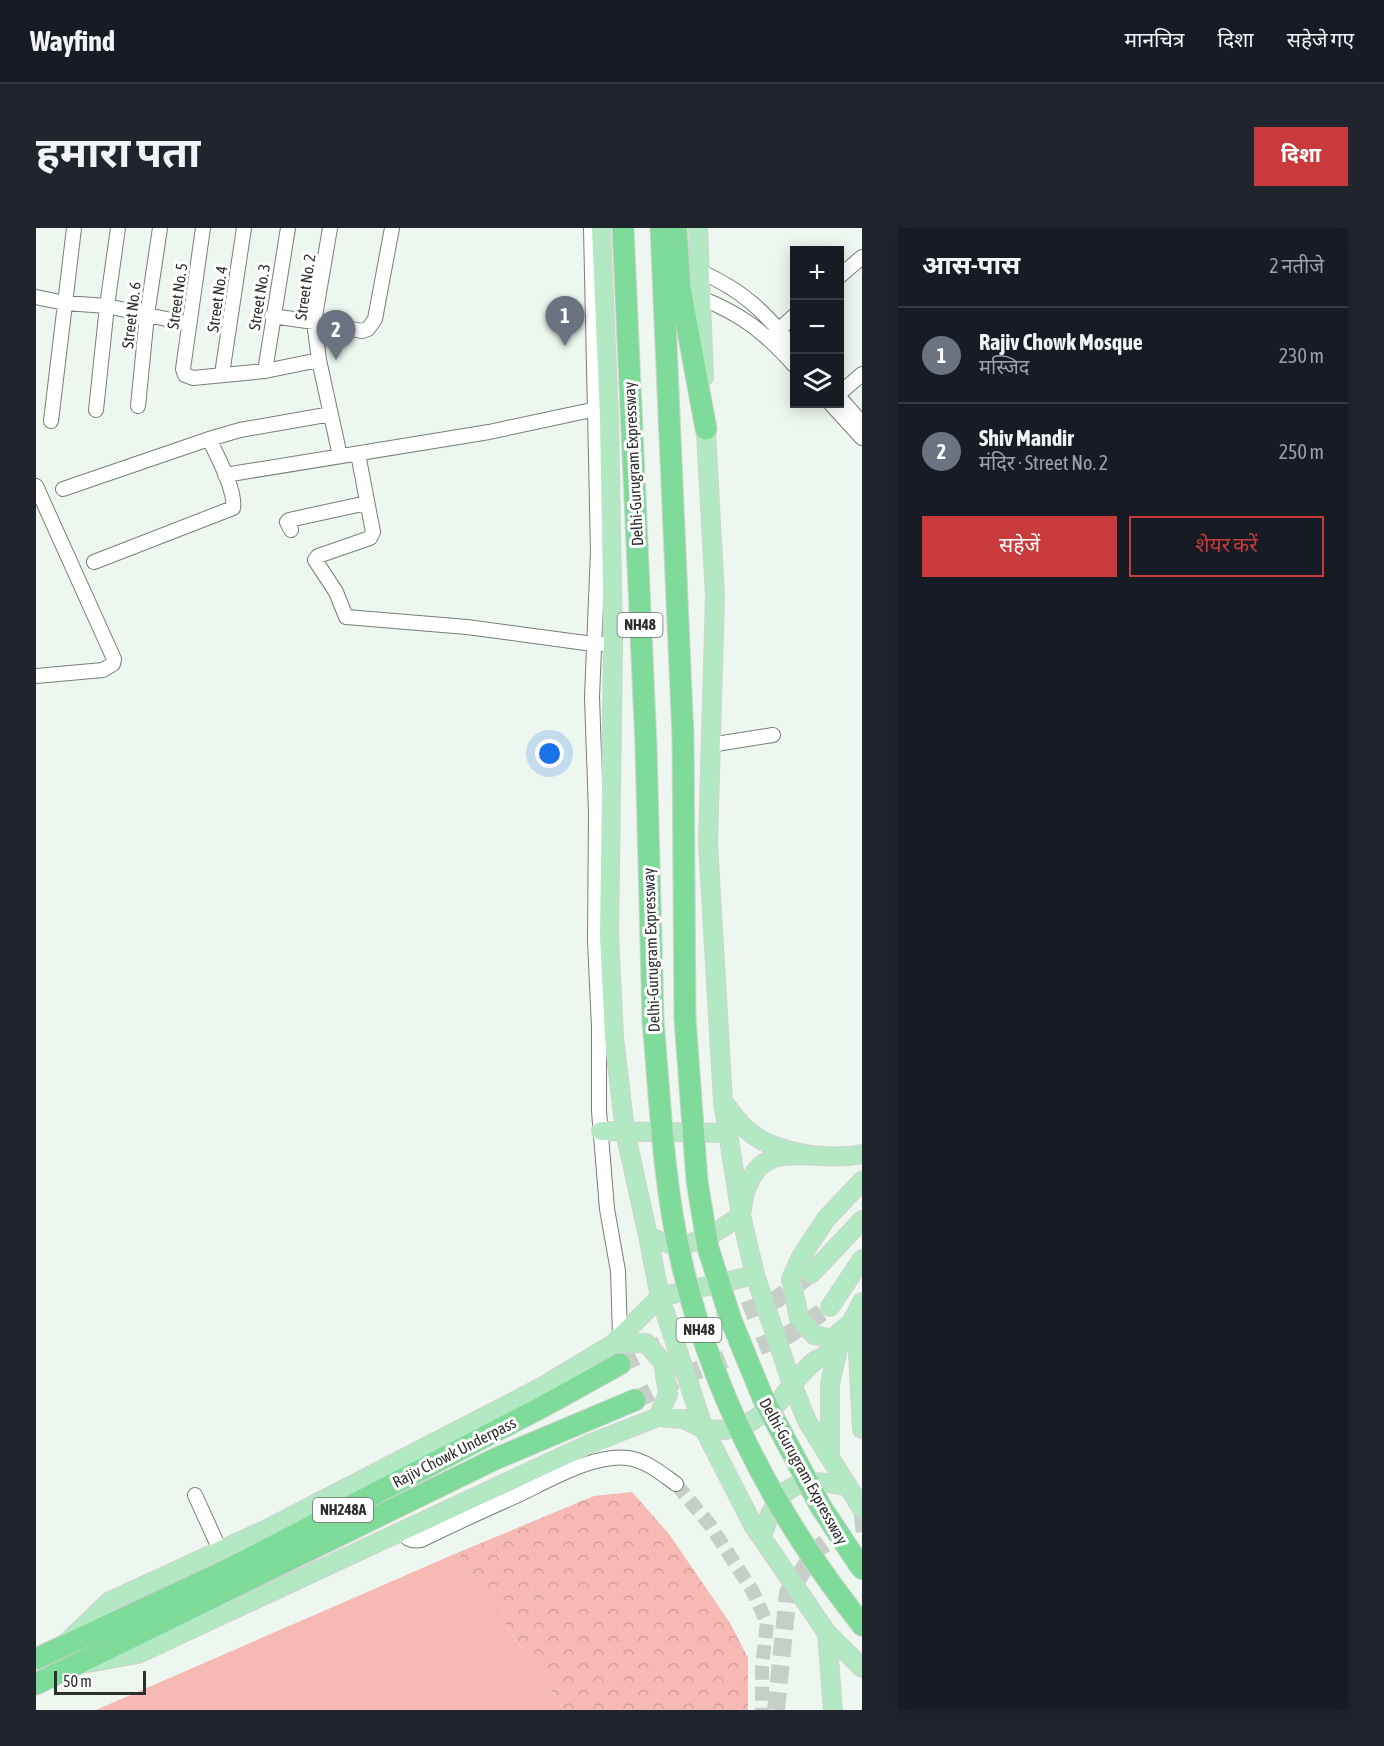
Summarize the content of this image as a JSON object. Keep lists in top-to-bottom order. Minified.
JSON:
{"streets":{"highway":["Delhi-Gurugram Expressway","NH48","Rajiv Chowk Underpass","NH248A"],"street":["Street No. 2","Street No. 5","Street No. 3","Street No. 4","Street No. 6"]},"crossings":[["Street No. 5","Street No. 4"],["Rajiv Chowk Underpass","NH248A"]],"scale_bar":"50 m","page":{"header":"Wayfind","nav":["मानचित्र","दिशा","सहेजे गए"],"buttons":["दिशा",["सहेजें","शेयर करें"]],"title":"हमारा पता","heading":["आस-पास","2 नतीजे"],"map_buttons":["+","−"],"pins":["1","2"],"list":[{"mark":"1","name":"Rajiv Chowk Mosque","note":"मस्जिद","value":"230 m"},{"mark":"2","name":"Shiv Mandir","note":"मंदिर · Street No. 2","value":"250 m"}],"scale":"50 m"}}
